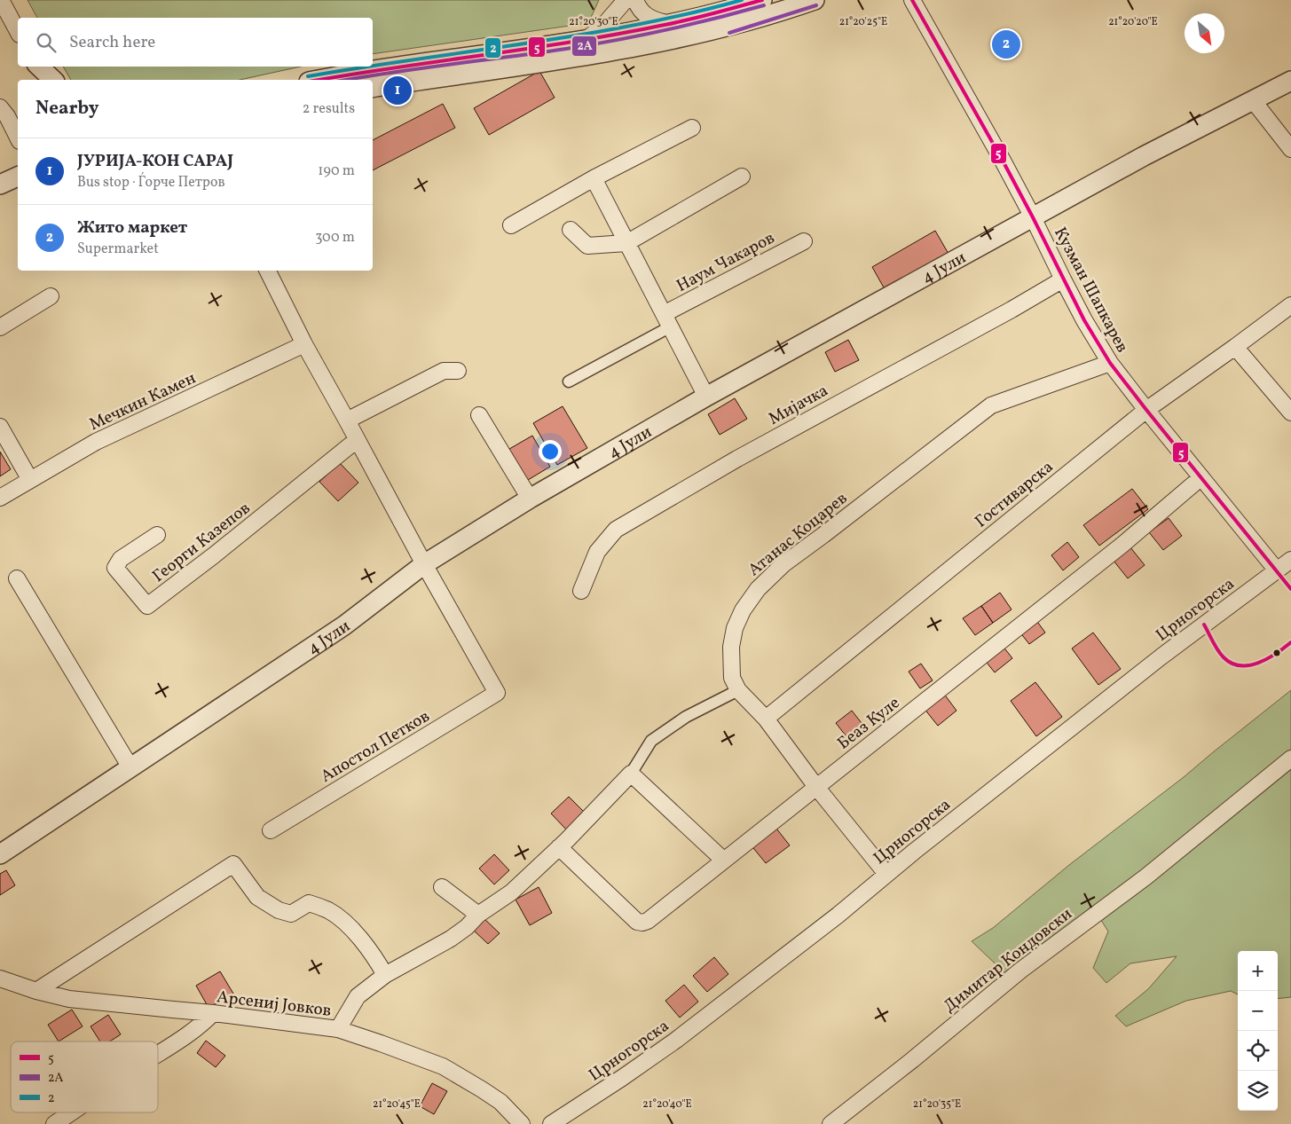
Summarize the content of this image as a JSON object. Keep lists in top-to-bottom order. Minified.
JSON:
{"streets":{"street":["Наум Чакаров","4 Јули","Кузман Шапкарев","Мечкин Камен","Мијачка","Гостиварска","Атанас Коцарев","Георги Казепов","Црногорска","Беаз Куле","Апостол Петков","Димитар Кондовски","Арсениј Јовков"]},"crossings":[["Наум Чакаров","4 Јули"],["4 Јули","Кузман Шапкарев"],["4 Јули","Апостол Петков"],["Кузман Шапкарев","Мијачка"],["Кузман Шапкарев","Гостиварска"],["Кузман Шапкарев","Атанас Коцарев"],["Кузман Шапкарев","Црногорска"],["Кузман Шапкарев","Беаз Куле"],["Гостиварска","Атанас Коцарев"],["Атанас Коцарев","Црногорска"],["Атанас Коцарев","Беаз Куле"]],"lines":["transit line 5","transit line 2","transit line 2A"],"legend":["5","2A","2"],"north":"bottom right","page":{"search":"Search here","pins":["2","1"],"heading":["Nearby","2 results"],"list":[{"mark":"1","name":"ЈУРИЈА-КОН САРАЈ","note":"Bus stop · Ѓорче Петров","value":"190 m"},{"mark":"2","name":"Жито маркет","note":"Supermarket","value":"300 m"}],"map_buttons":["+","−"]},"coordinates":["21°20'30\"E","21°20'25\"E","21°20'20\"E","21°20'45\"E","21°20'40\"E","21°20'35\"E"]}
